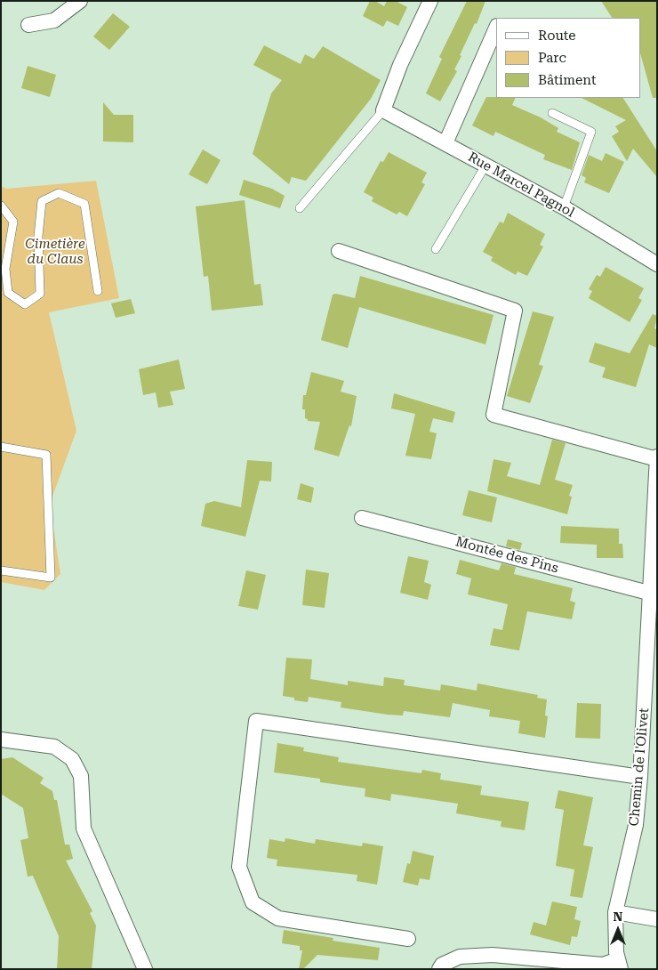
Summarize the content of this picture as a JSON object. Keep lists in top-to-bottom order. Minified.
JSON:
{"streets":{"street":["Rue Marcel Pagnol","Montée des Pins","Chemin de l'Olivet"]},"crossings":[["Montée des Pins","Chemin de l'Olivet"]],"parks":["Cimetière du Claus"],"legend":["Route","Parc","Bâtiment"],"north":"top"}
